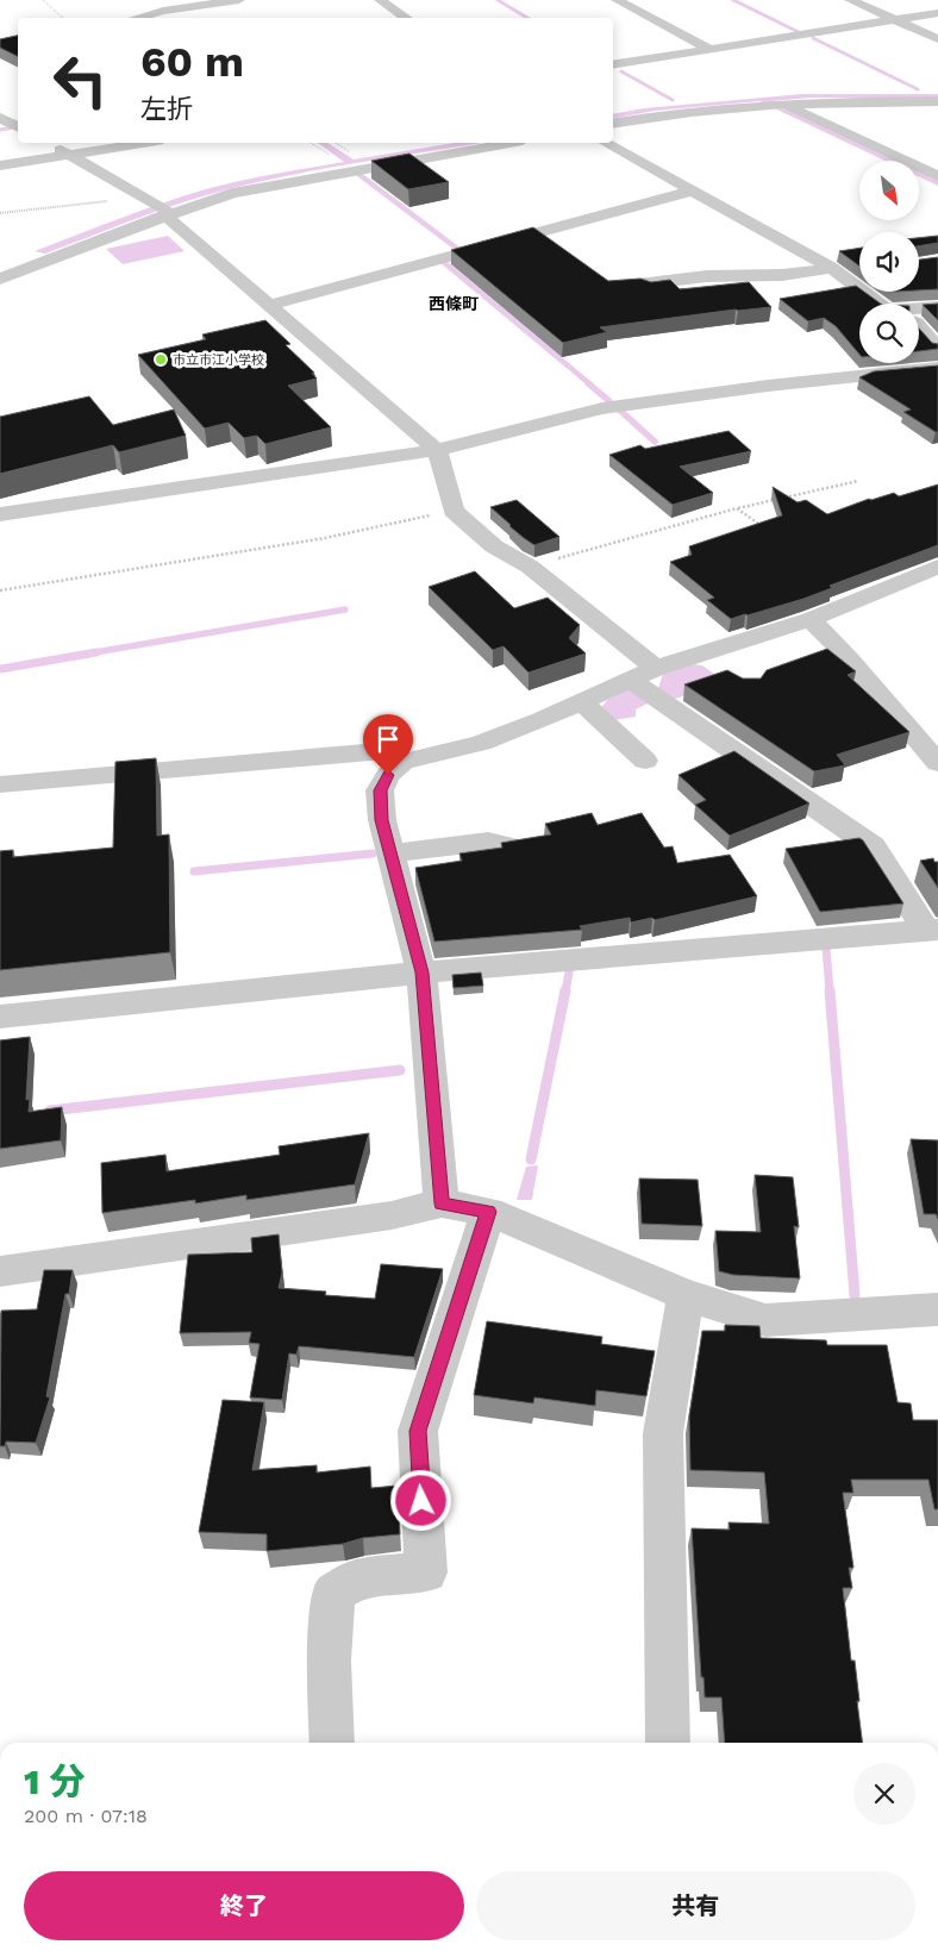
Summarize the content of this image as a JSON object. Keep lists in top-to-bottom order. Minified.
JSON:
{"districts":["西條町"],"places":["市立市江小学校"],"north":"bottom right","page":{"turn":["60 m","左折"],"heading":["1 分","200 m · 07:18"],"buttons":["終了","共有"]}}
